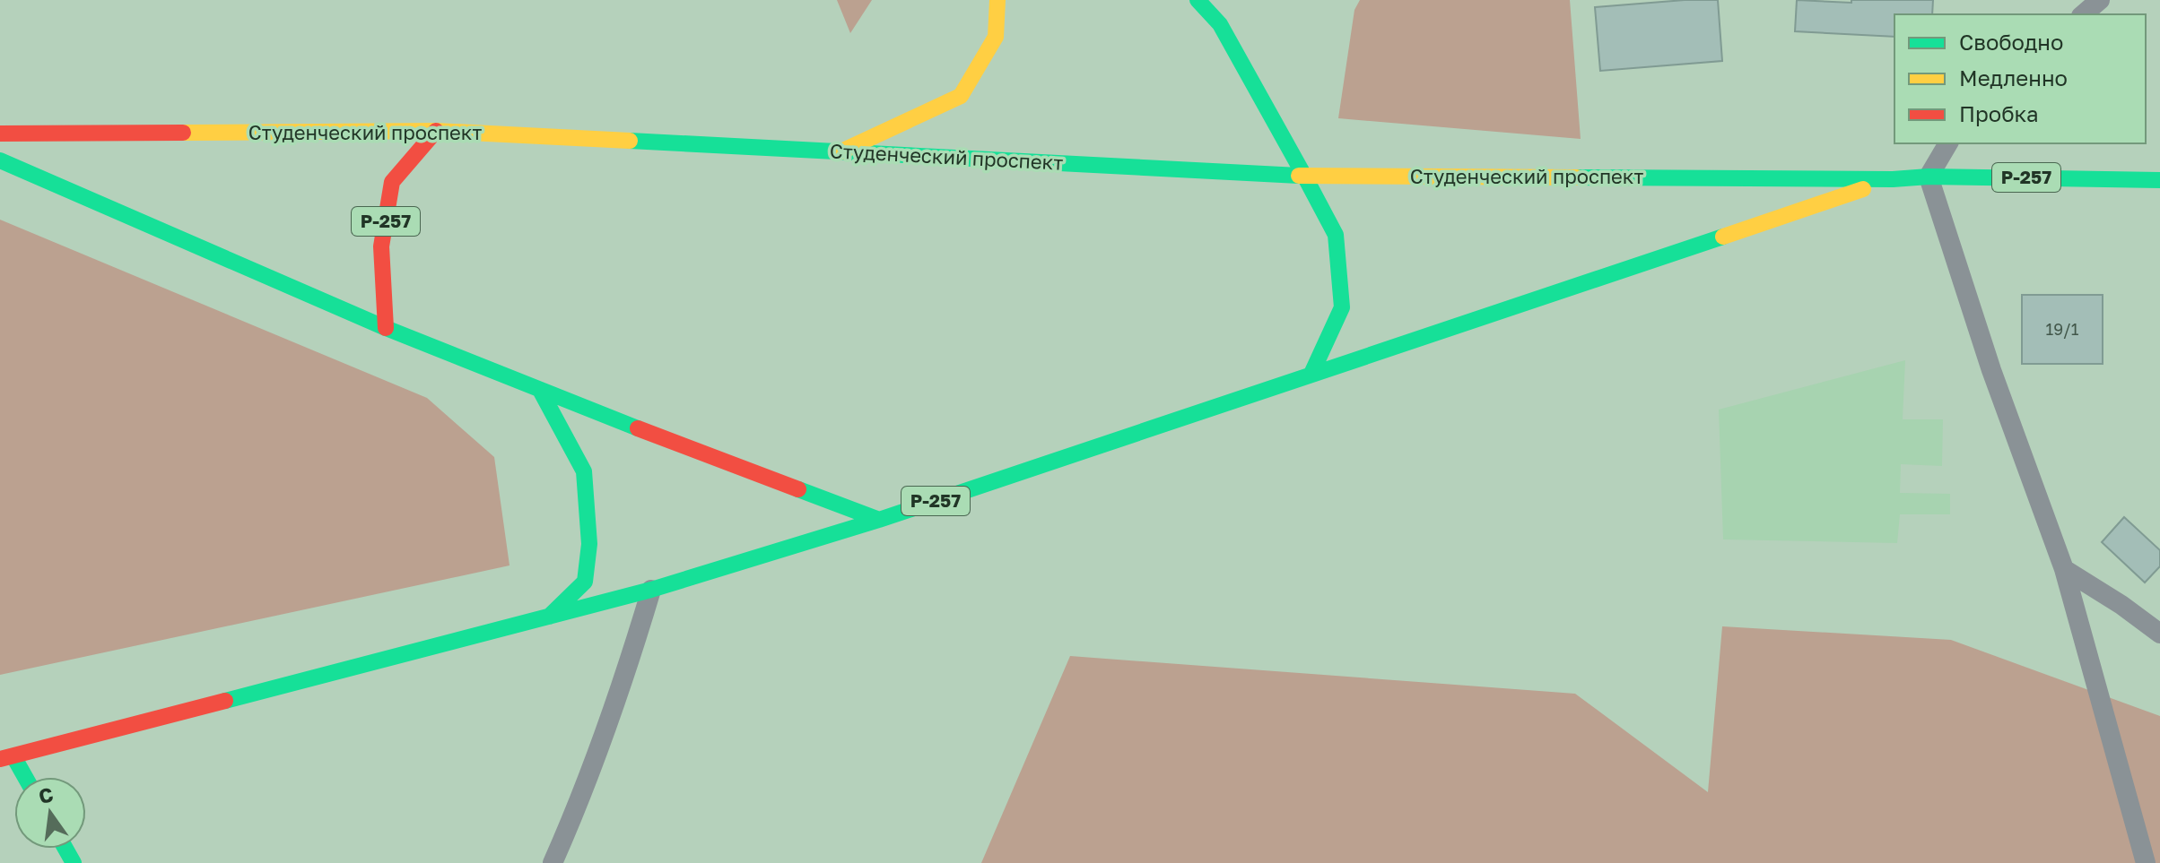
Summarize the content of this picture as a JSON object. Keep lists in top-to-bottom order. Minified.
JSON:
{"streets":{"main road":["Студенческий проспект","Р-257"]},"crossings":[["Студенческий проспект","Р-257"]],"house_numbers":["19/1"],"legend":["Свободно","Медленно","Пробка"],"north":"top"}
